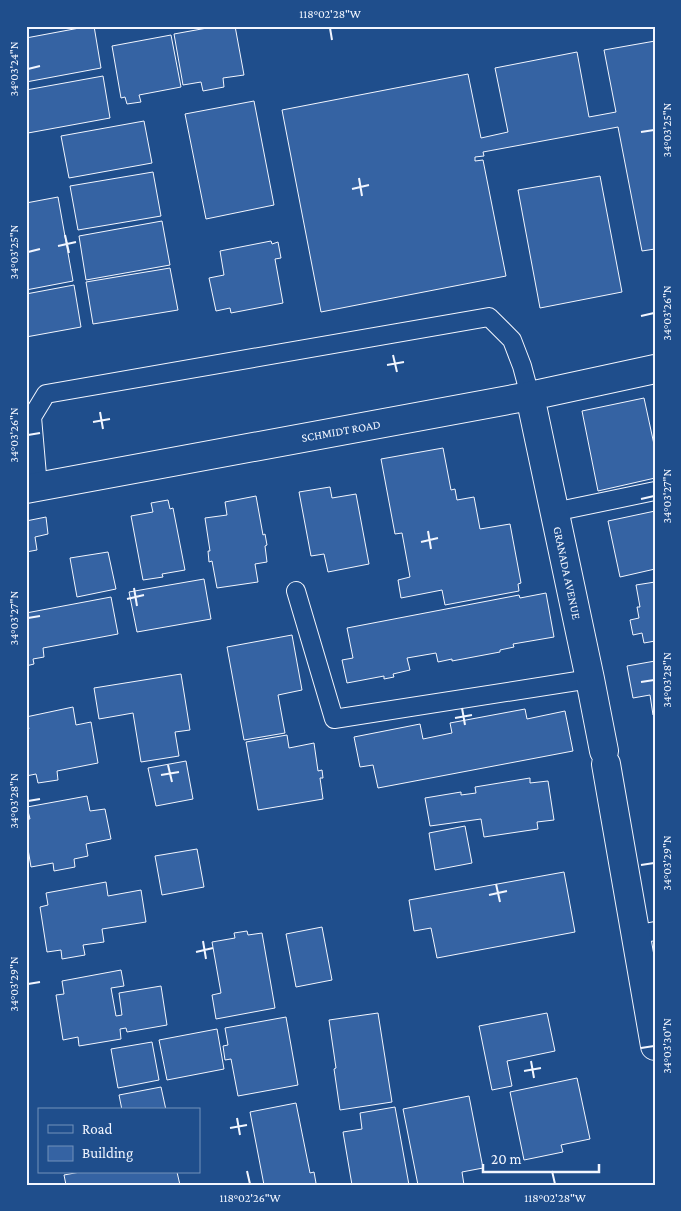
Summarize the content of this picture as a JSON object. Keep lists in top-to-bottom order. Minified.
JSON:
{"streets":{"street":["SCHMIDT ROAD","GRANADA AVENUE"]},"crossings":[["SCHMIDT ROAD","GRANADA AVENUE"]],"legend":["Road","Building"],"scale_bar":"20 m","coordinates":["118°02'28\"W","34°03'24\"N","34°03'25\"N","34°03'26\"N","34°03'27\"N","34°03'28\"N","34°03'29\"N","34°03'30\"N","118°02'26\"W"]}
